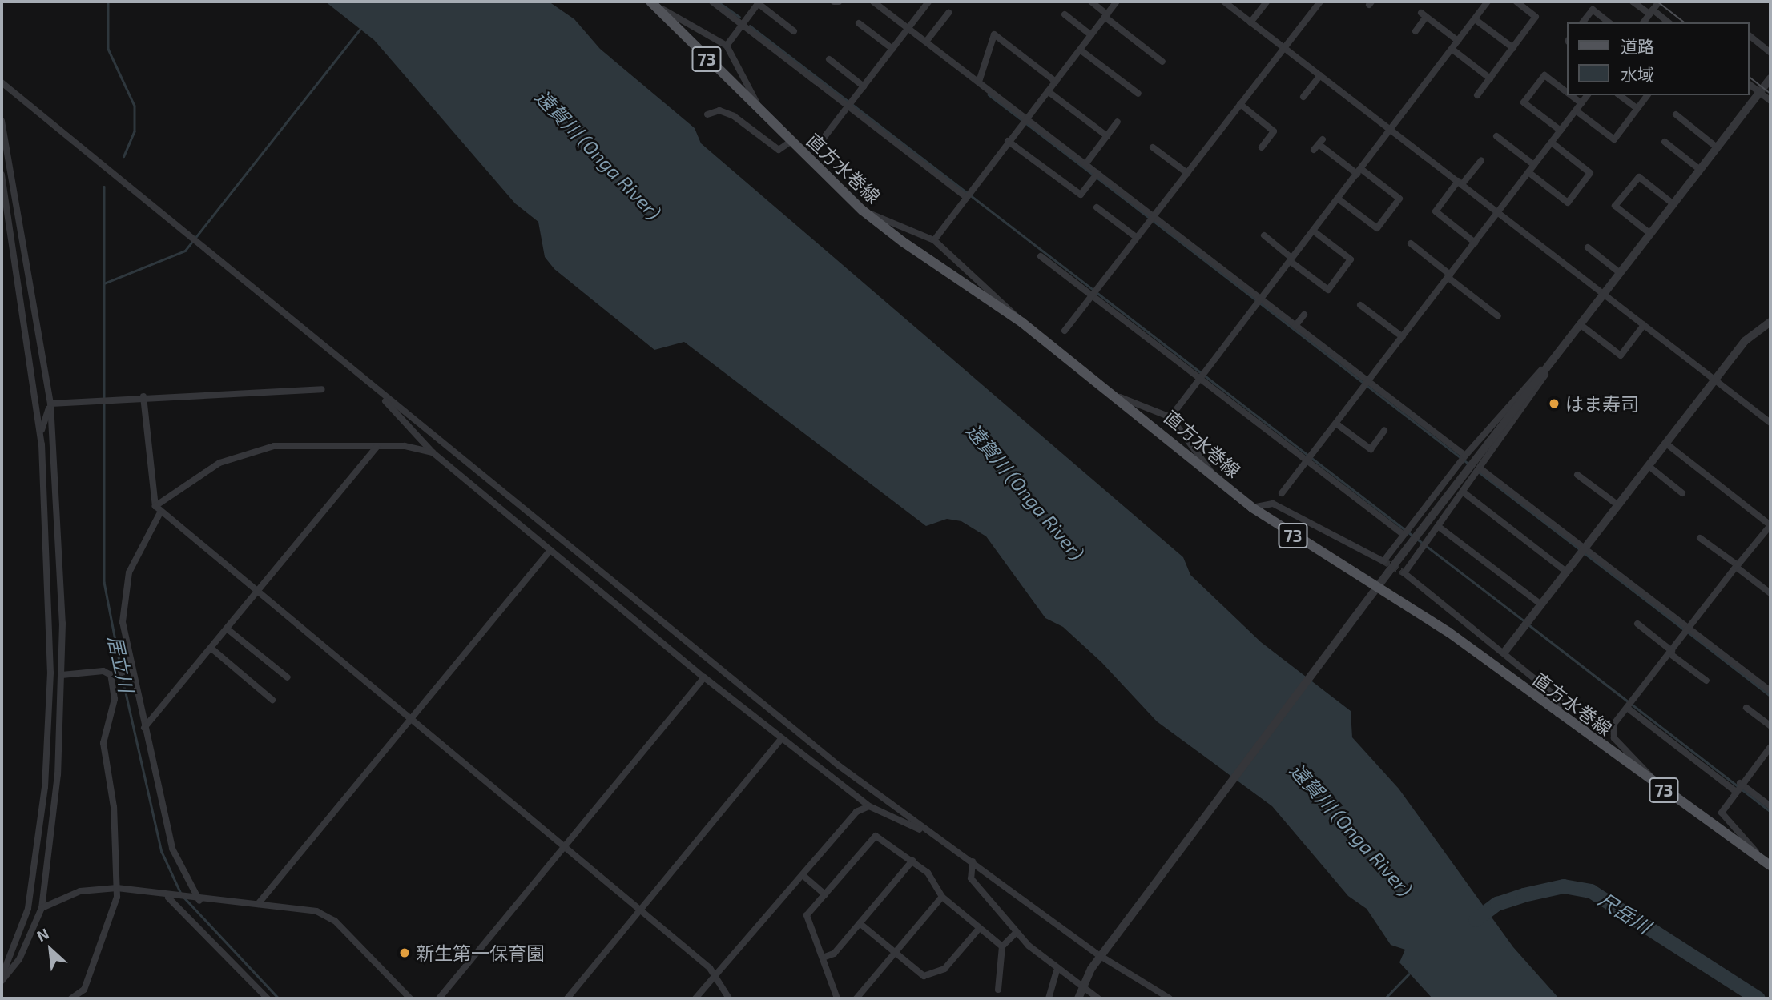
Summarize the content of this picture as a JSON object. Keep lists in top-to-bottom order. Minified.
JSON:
{"streets":{"main road":["73","直方水巻線"]},"water":["遠賀川 (Onga River)","居立川","尺岳川"],"places":["はま寿司","新生第一保育園"],"legend":["道路","水域"],"north":"top left"}
